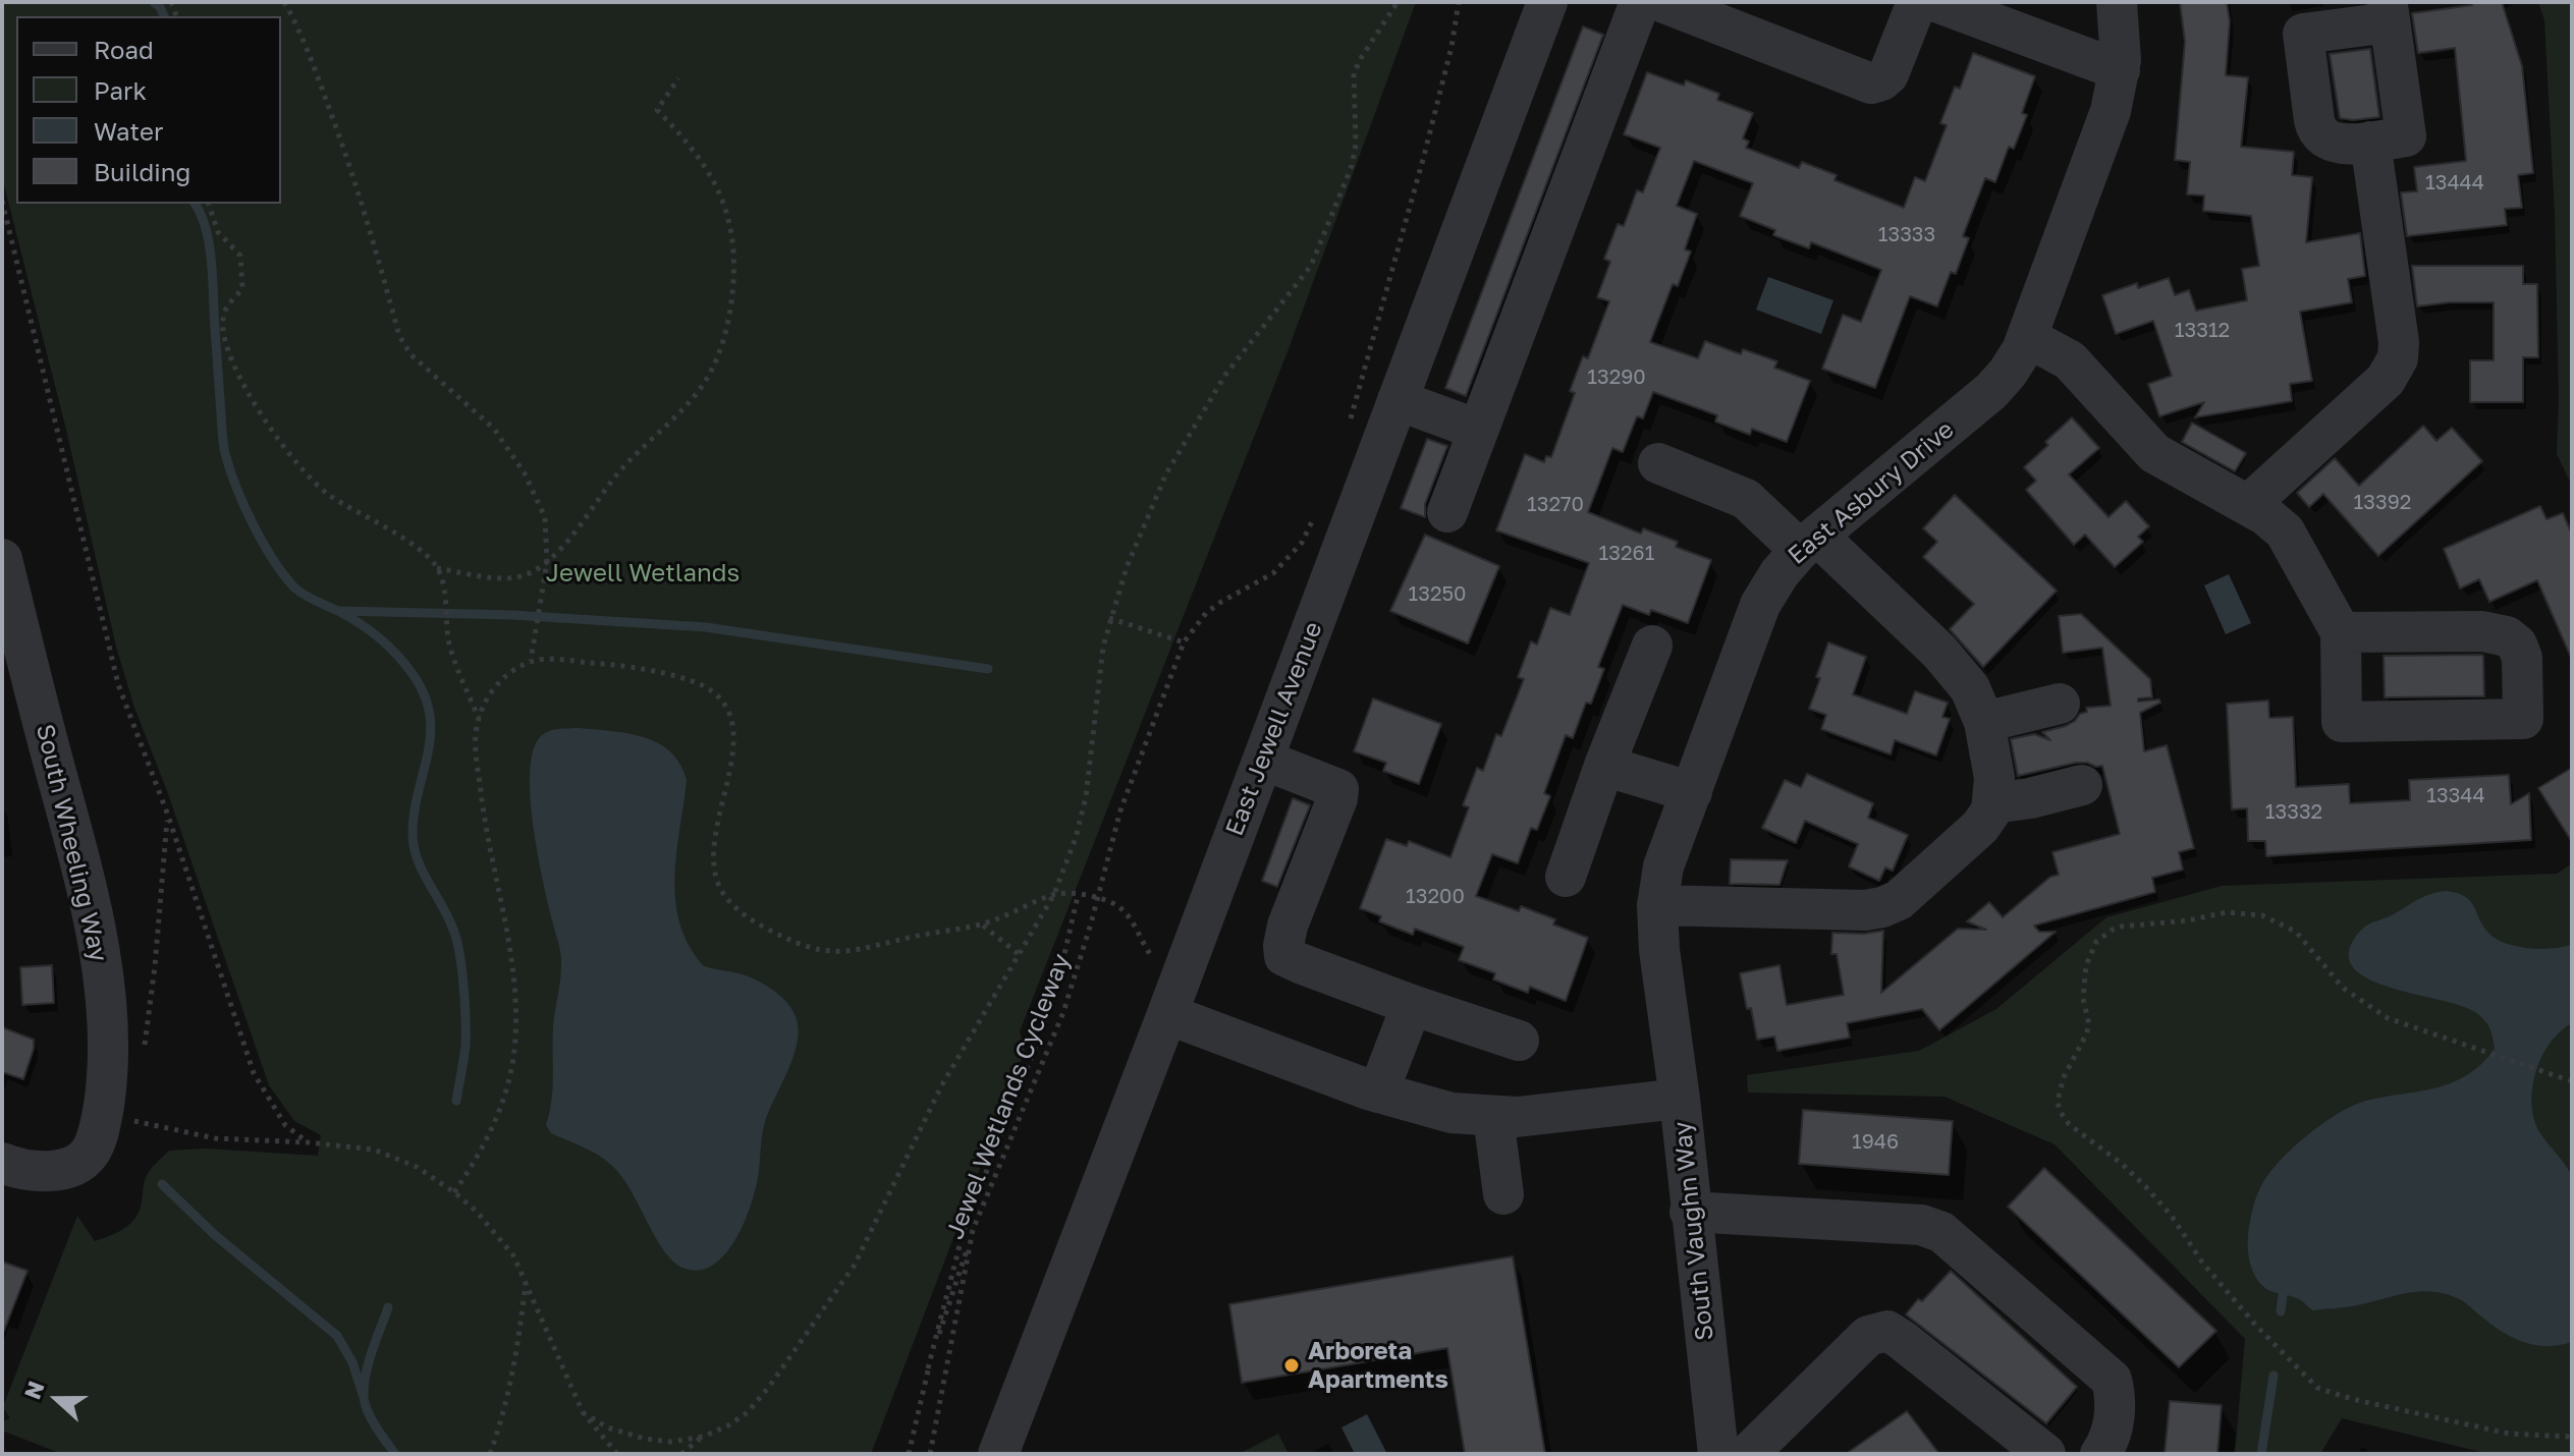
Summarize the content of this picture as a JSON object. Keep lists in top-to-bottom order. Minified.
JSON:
{"streets":{"street":["East Asbury Drive","East Jewell Avenue","South Wheeling Way","South Vaughn Way"],"path":["Jewel Wetlands Cycleway"]},"crossings":[["East Asbury Drive","South Vaughn Way"],["East Jewell Avenue","South Vaughn Way"]],"parks":["Jewell Wetlands"],"places":["Arboreta Apartments"],"house_numbers":["13444","13333","13312","13290","13392","13270","13261","13250","13344","13332","13200","1946"],"legend":["Road","Park","Water","Building"],"north":"left"}
